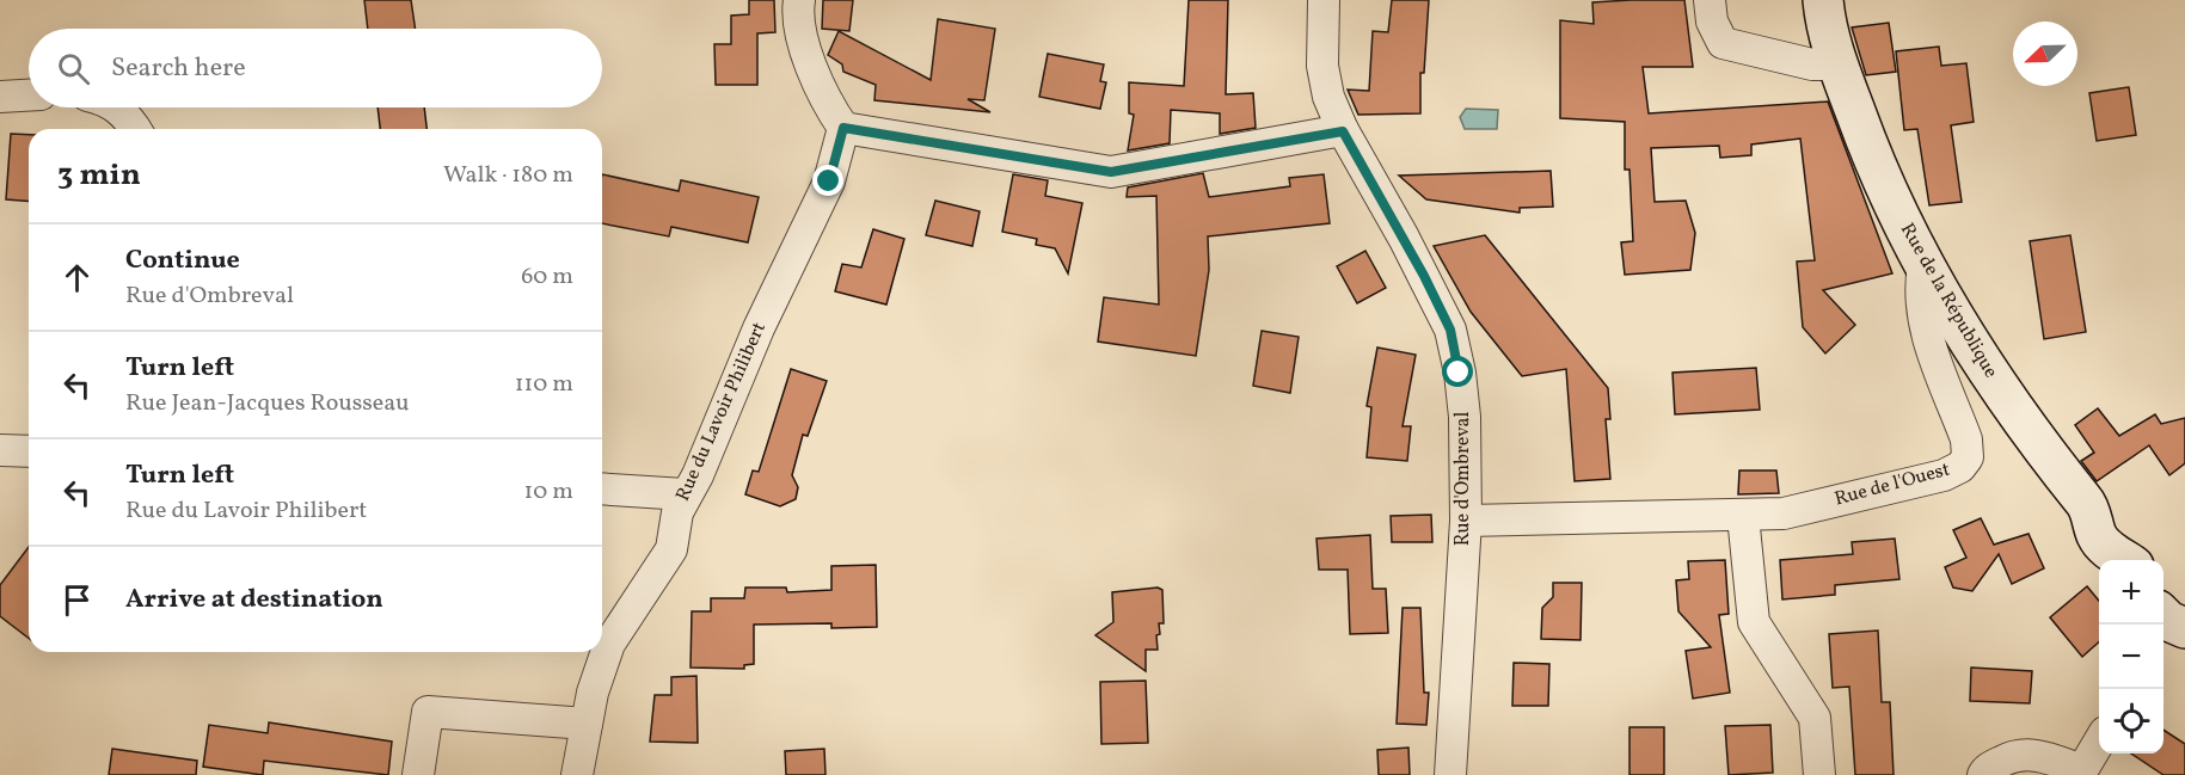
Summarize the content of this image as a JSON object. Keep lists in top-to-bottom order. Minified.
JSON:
{"streets":{"street":["Rue de la République","Rue du Lavoir Philibert","Rue d'Ombreval","Rue de l'Ouest"]},"crossings":[["Rue de la République","Rue de l'Ouest"],["Rue d'Ombreval","Rue de l'Ouest"]],"north":"bottom left","page":{"search":"Search here","heading":["3 min","Walk · 180 m"],"list":[["Continue","Rue d'Ombreval","60 m"],["Turn left","Rue Jean-Jacques Rousseau","110 m"],["Turn left","Rue du Lavoir Philibert","10 m"],"Arrive at destination"],"map_buttons":["+","−"]}}
